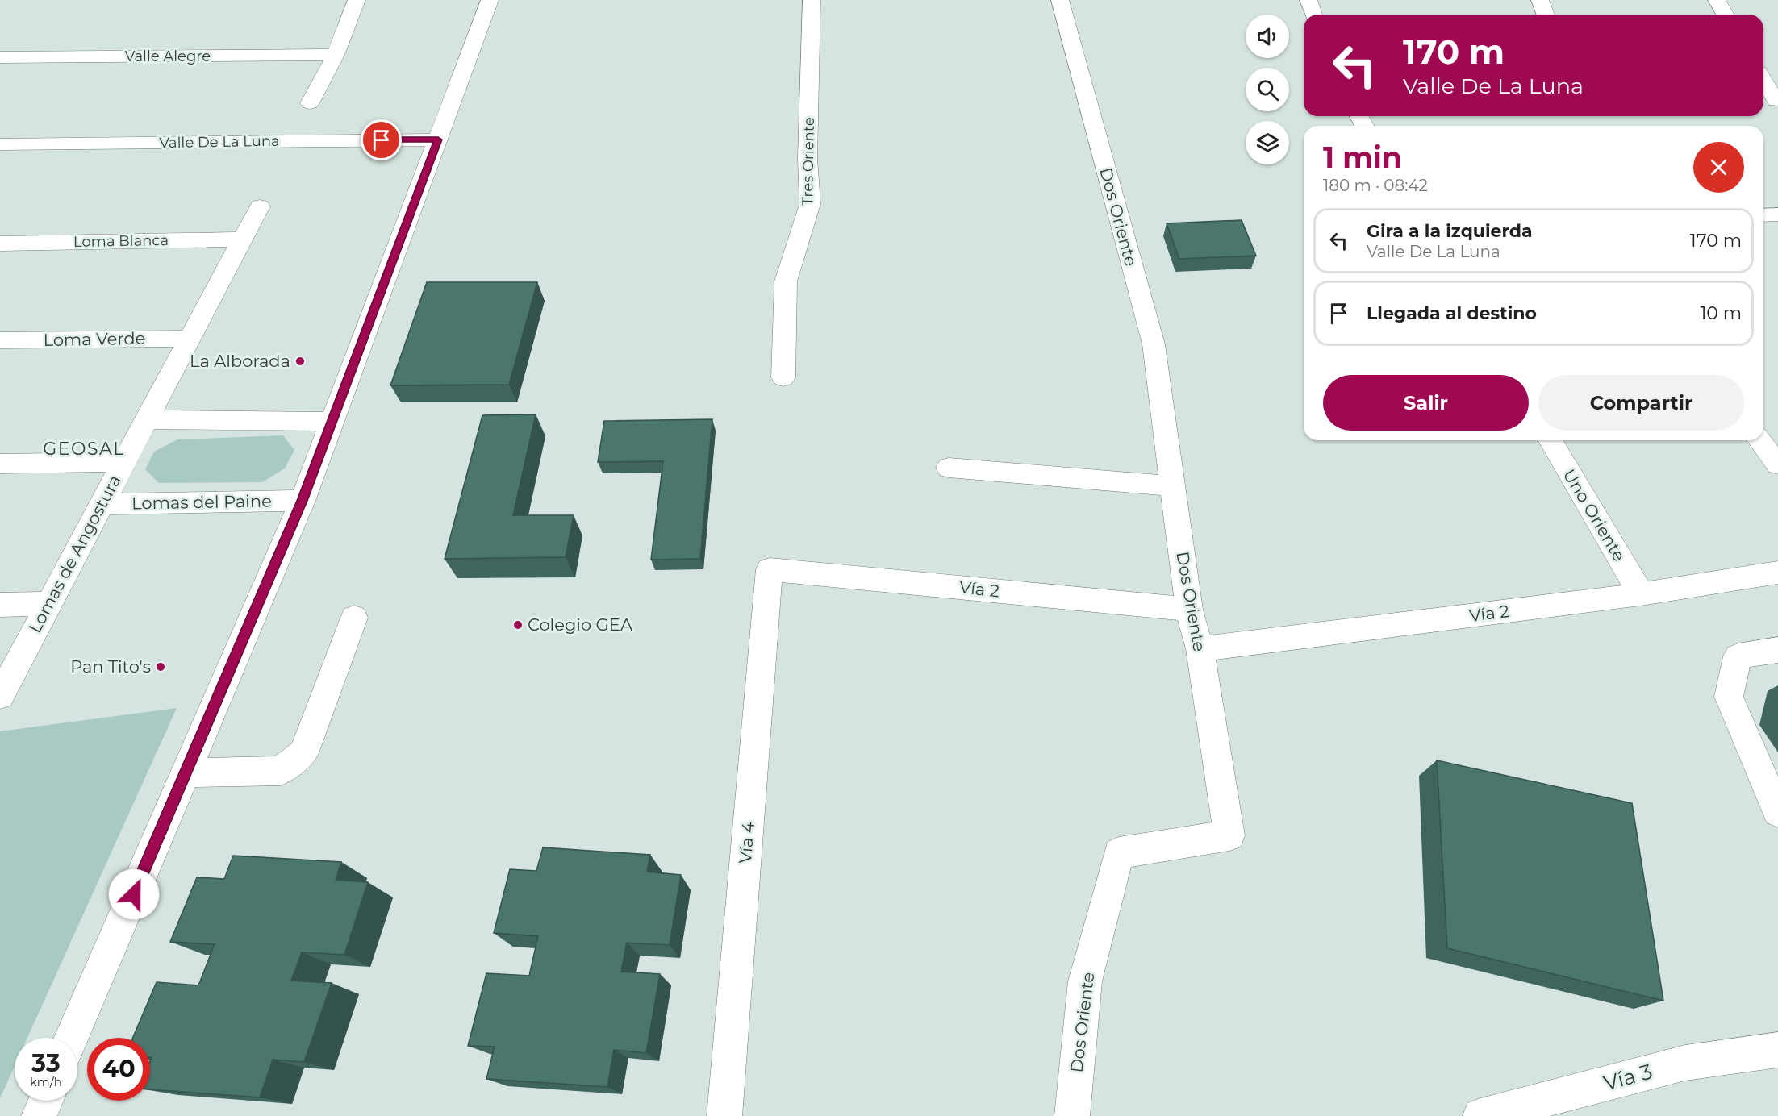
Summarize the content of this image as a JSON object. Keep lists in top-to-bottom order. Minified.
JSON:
{"streets":{"street":["Valle Alegre","Valle De La Luna","Tres Oriente","Dos Oriente","Loma Blanca","Loma Verde","Lomas del Paine","Uno Oriente","Lomas de Angostura","Vía 2","Vía 4","Vía 3"]},"crossings":[["Dos Oriente","Vía 2"],["Loma Blanca","Lomas de Angostura"],["Loma Verde","Lomas de Angostura"],["Lomas del Paine","Lomas de Angostura"],["Uno Oriente","Vía 2"],["Vía 2","Vía 4"]],"districts":["GEOSAL"],"places":["La Alborada","Colegio GEA","Pan Tito's"],"page":{"turn":["170 m","Valle De La Luna"],"heading":["1 min","180 m · 08:42"],"list":[{"name":"Gira a la izquierda","note":"Valle De La Luna","value":"170 m"},{"name":"Llegada al destino","value":"10 m"}],"buttons":["Salir","Compartir"],"speed":"33 km/h","limit":"40"}}
